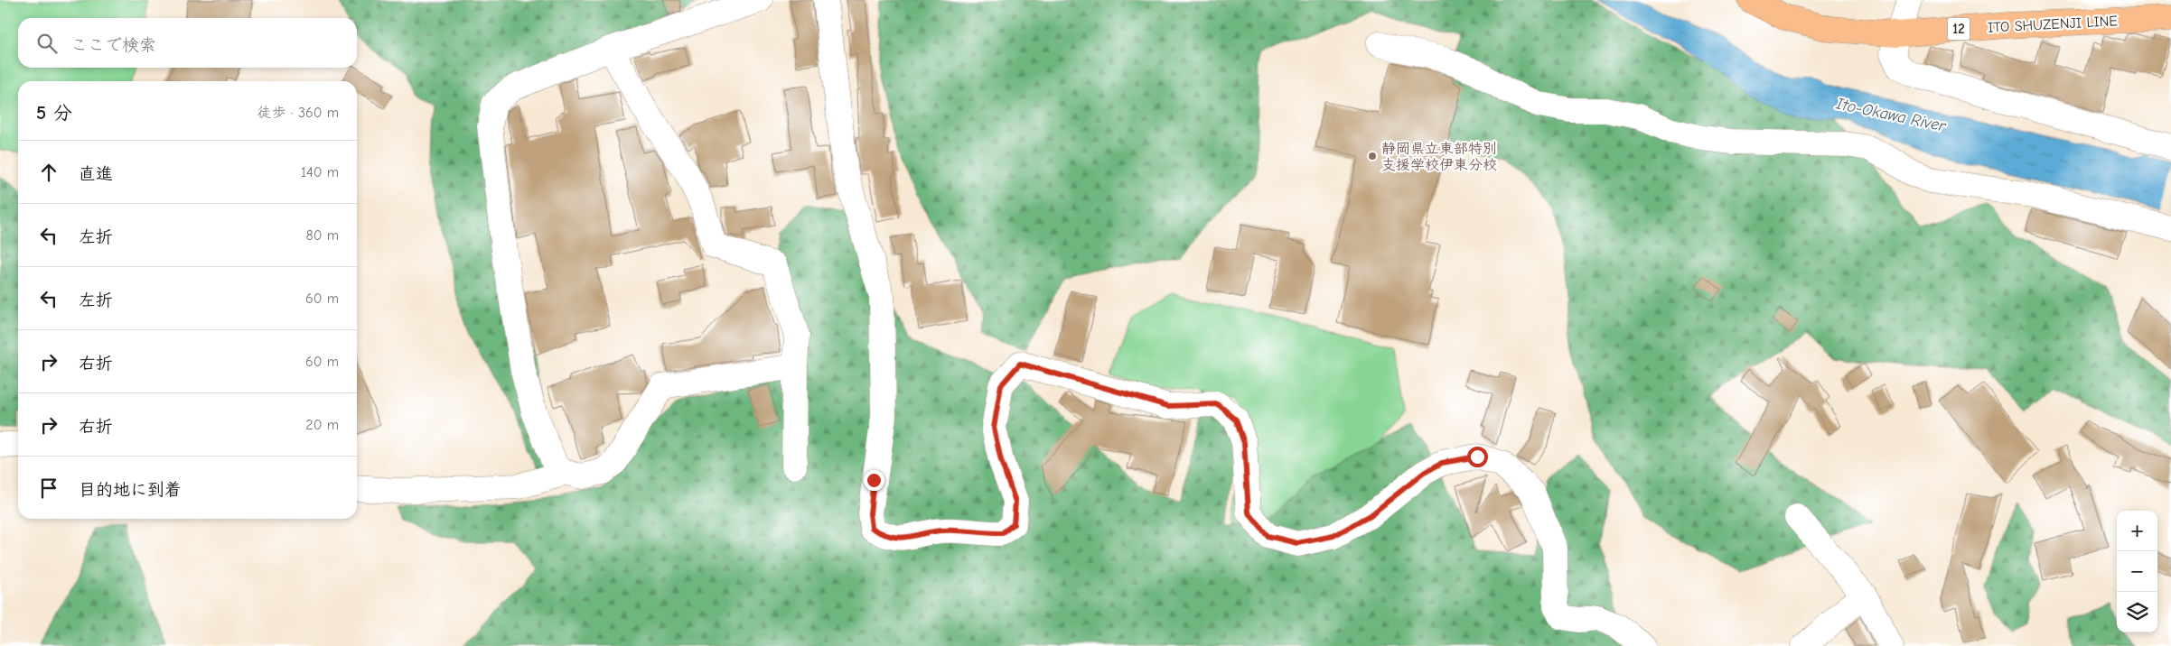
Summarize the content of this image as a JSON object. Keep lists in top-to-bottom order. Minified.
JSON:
{"streets":{"main road":["ITO SHUZENJI LINE","12"]},"water":["Ito-Okawa River"],"places":["静岡県立東部特別 支援学校伊東分校"],"page":{"search":"ここで検索","heading":["5 分","徒歩 · 360 m"],"list":[["直進","140 m"],["左折","80 m"],["左折","60 m"],["右折","60 m"],["右折","20 m"],"目的地に到着"],"map_buttons":["+","−"]}}
